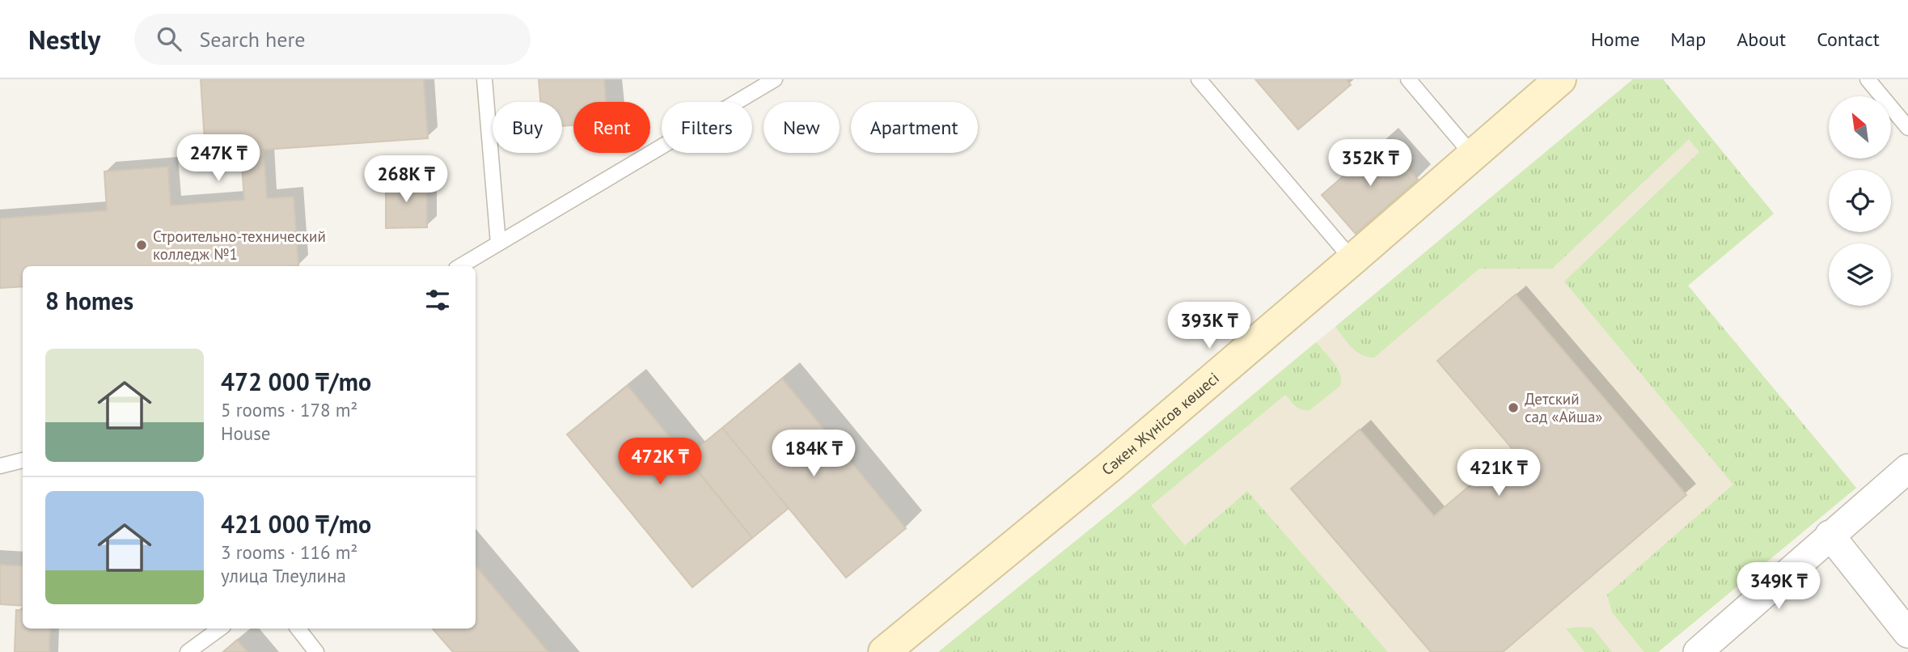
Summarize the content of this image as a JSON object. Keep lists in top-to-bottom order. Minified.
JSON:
{"streets":{"street":["Сәкен Жүнісов көшесі"]},"places":["Строительно-технический колледж №1","Детский сад «Айша»"],"north":"top left","page":{"header":"Nestly","search":"Search here","nav":["Home","Map","About","Contact"],"chip":["Buy","Rent","Filters","New","Apartment"],"price":["247K ₸","352K ₸","268K ₸","393K ₸","184K ₸","472K ₸","421K ₸","349K ₸"],"heading":"8 homes","list":[{"name":"472 000 ₸/mo","note":"5 rooms · 178 m² · House"},{"name":"421 000 ₸/mo","note":"3 rooms · 116 m² · улица Тлеулина"}]}}
